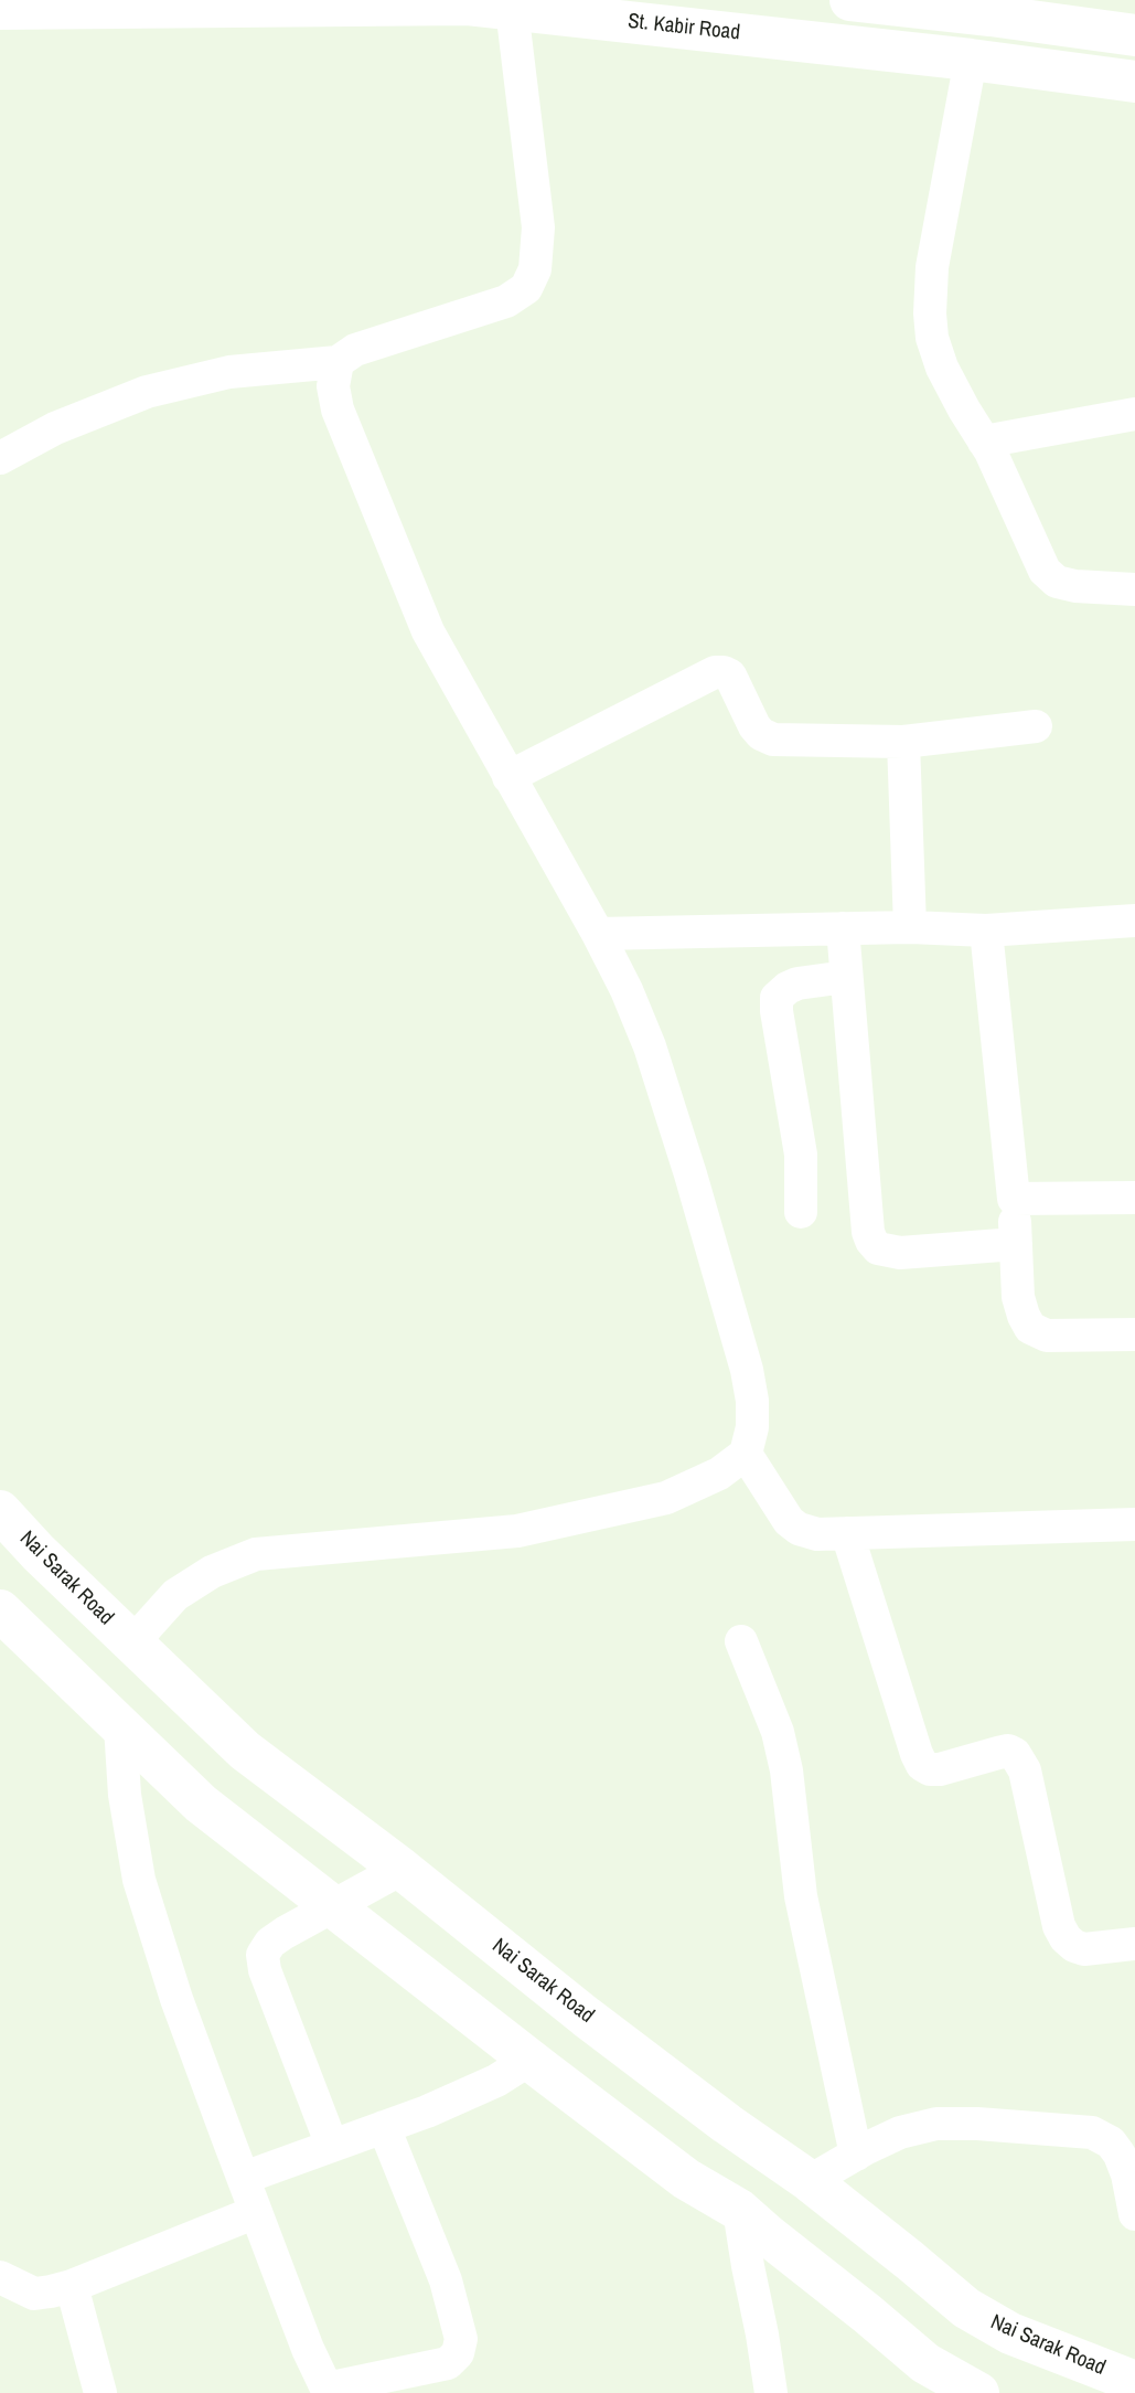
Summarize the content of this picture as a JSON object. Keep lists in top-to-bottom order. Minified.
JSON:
{"streets":{"main road":["St. Kabir Road","Nai Sarak Road"]}}
